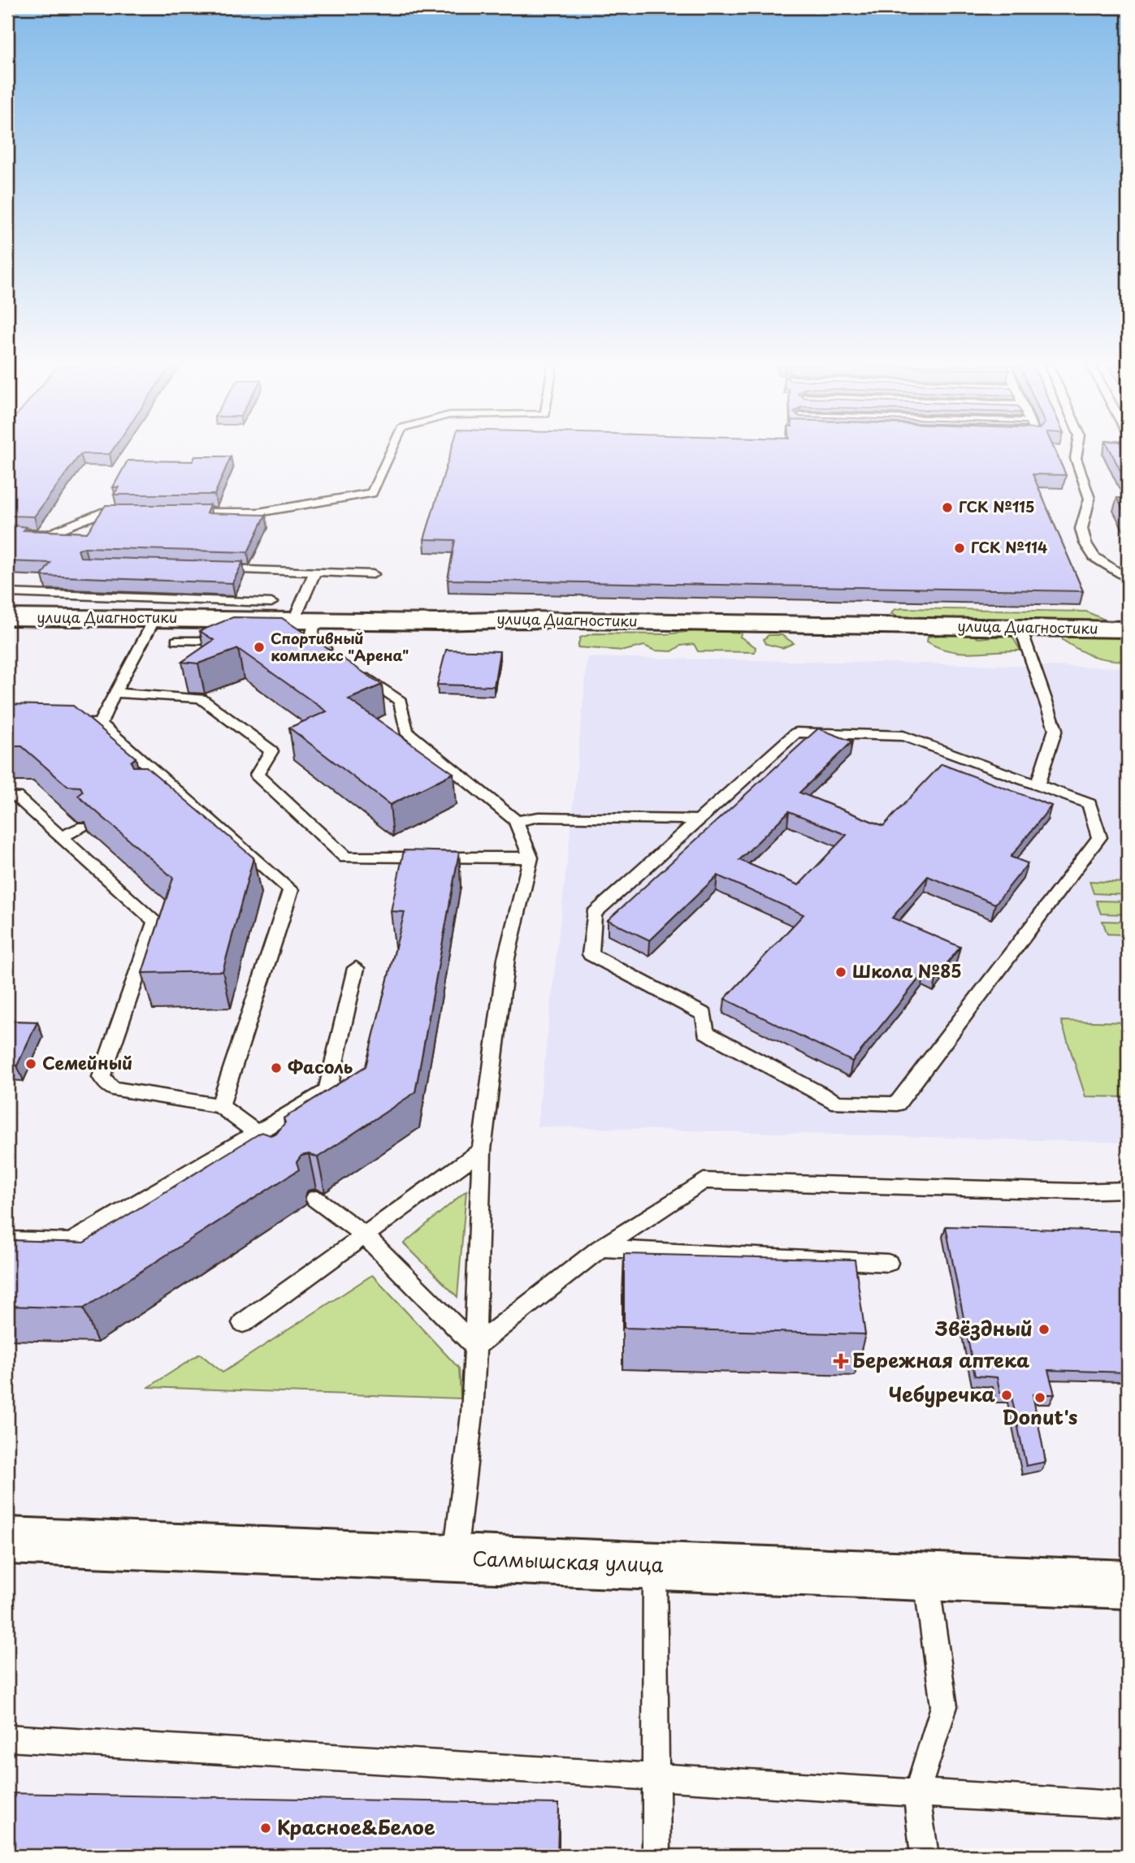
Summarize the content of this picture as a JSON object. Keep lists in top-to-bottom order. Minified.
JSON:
{"streets":{"street":["улица Диагностики","Салмышская улица"]},"places":{"other":["ГСК №115","ГСК №114","Спортивный комплекс \"Арена\"","Школа №85","Семейный","Фасоль","Звёздный","Чебуречка","Donut's","Красное&Белое"],"health":["Бережная аптека"]}}
